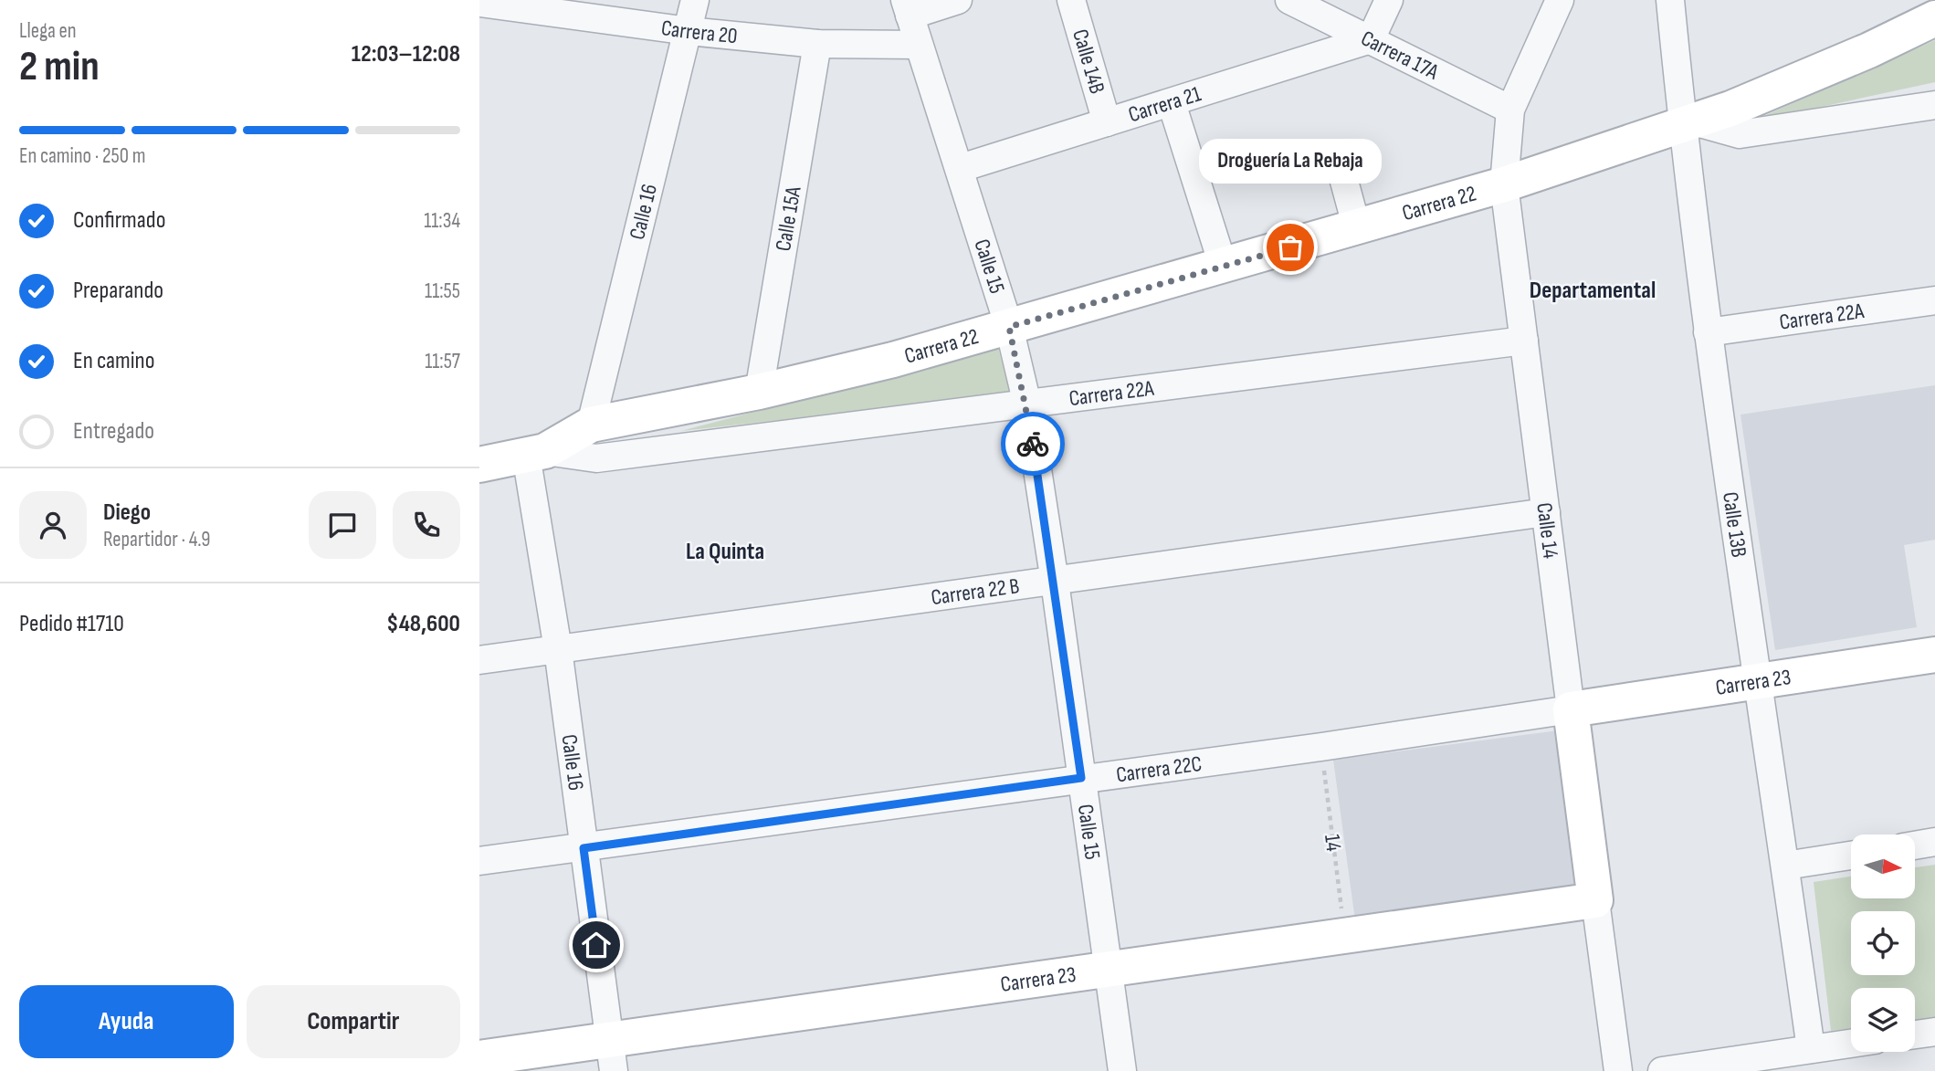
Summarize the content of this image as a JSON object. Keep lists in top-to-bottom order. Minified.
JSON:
{"streets":{"street":["Carrera 20","Carrera 17A","Calle 14B","Carrera 21","Carrera 22","Calle 16","Calle 15A","Calle 15","Carrera 22A","Calle 13B","Calle 14","Carrera 22 B","Carrera 23","Carrera 22C"],"path":["14"]},"crossings":[["Carrera 20","Calle 16"],["Carrera 20","Calle 15A"],["Carrera 20","Calle 15"],["Carrera 17A","Carrera 21"],["Carrera 17A","Calle 14"],["Calle 14B","Carrera 21"],["Carrera 21","Calle 15"],["Carrera 22","Calle 16"],["Carrera 22","Calle 15A"],["Carrera 22","Calle 15"],["Carrera 22","Carrera 22A"],["Carrera 22","Calle 13B"],["Carrera 22","Calle 14"],["Calle 16","Carrera 22A"],["Calle 16","Carrera 22 B"],["Calle 16","Carrera 23"],["Calle 16","Carrera 22C"],["Calle 15","Carrera 22A"],["Calle 15","Carrera 22 B"],["Calle 15","Carrera 23"],["Calle 15","Carrera 22C"],["Carrera 22A","Calle 13B"],["Carrera 22A","Calle 14"],["Calle 13B","Carrera 23"],["Calle 14","Carrera 22 B"],["Calle 14","Carrera 23"],["Calle 14","Carrera 22C"],["Carrera 23","Carrera 22C"],["Carrera 23","14"],["Carrera 22C","14"]],"districts":["Departamental","La Quinta"],"places":["Droguería La Rebaja"],"north":"right","page":{"heading":["2 min","Llega en","12:03–12:08"],"panel":["Diego","Repartidor · 4.9","Pedido #1710","$48,600"],"bar":"En camino · 250 m","bubble":"Droguería La Rebaja","list":[["Confirmado","11:34"],["Preparando","11:55"],["En camino","11:57"],"Entregado"],"buttons":["Ayuda","Compartir"]}}
